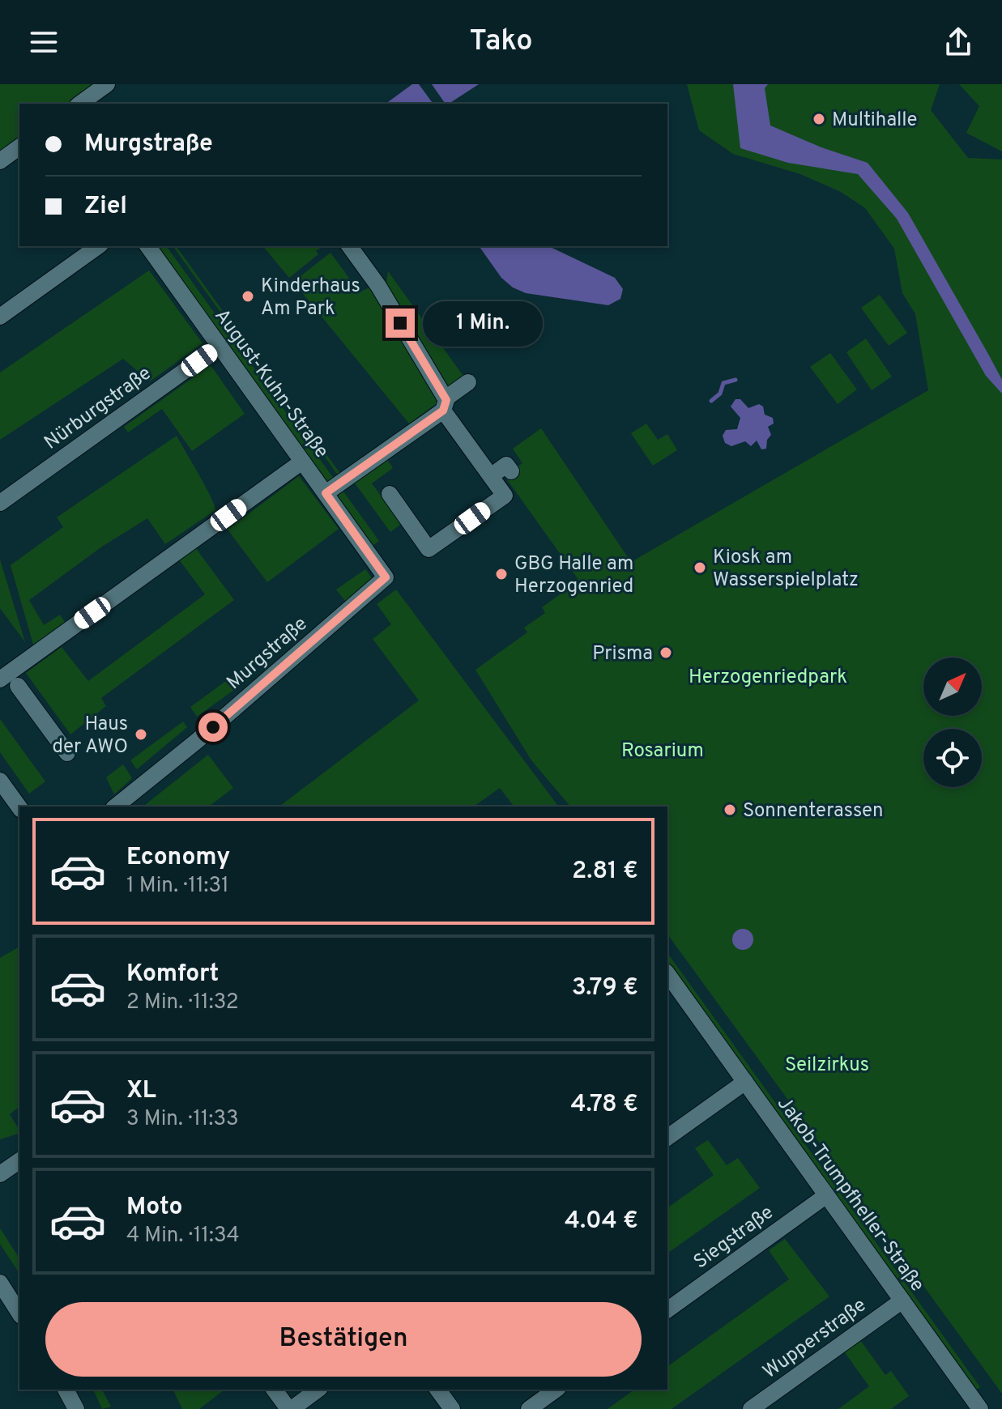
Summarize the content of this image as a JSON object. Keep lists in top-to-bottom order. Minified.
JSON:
{"streets":{"street":["August-Kuhn-Straße","Nürburgstraße","Murgstraße","Jakob-Trumpfheller-Straße","Siegstraße","Wupperstraße"]},"crossings":[["August-Kuhn-Straße","Nürburgstraße"],["August-Kuhn-Straße","Murgstraße"],["Jakob-Trumpfheller-Straße","Siegstraße"],["Jakob-Trumpfheller-Straße","Wupperstraße"]],"parks":["Herzogenriedpark","Rosarium","Seilzirkus"],"places":["Multihalle","Kinderhaus Am Park","Kiosk am Wasserspielplatz","GBG Halle am Herzogenried","Prisma","Haus der AWO","Sonnenterassen"],"north":"top right","page":{"header":"Tako","banner":["Murgstraße","Ziel"],"bubble":"1 Min.","list":[{"name":"Economy","note":"1 Min. · 11:31","value":"2.81 €"},{"name":"Komfort","note":"2 Min. · 11:32","value":"3.79 €"},{"name":"XL","note":"3 Min. · 11:33","value":"4.78 €"},{"name":"Moto","note":"4 Min. · 11:34","value":"4.04 €"}],"buttons":"Bestätigen"}}
